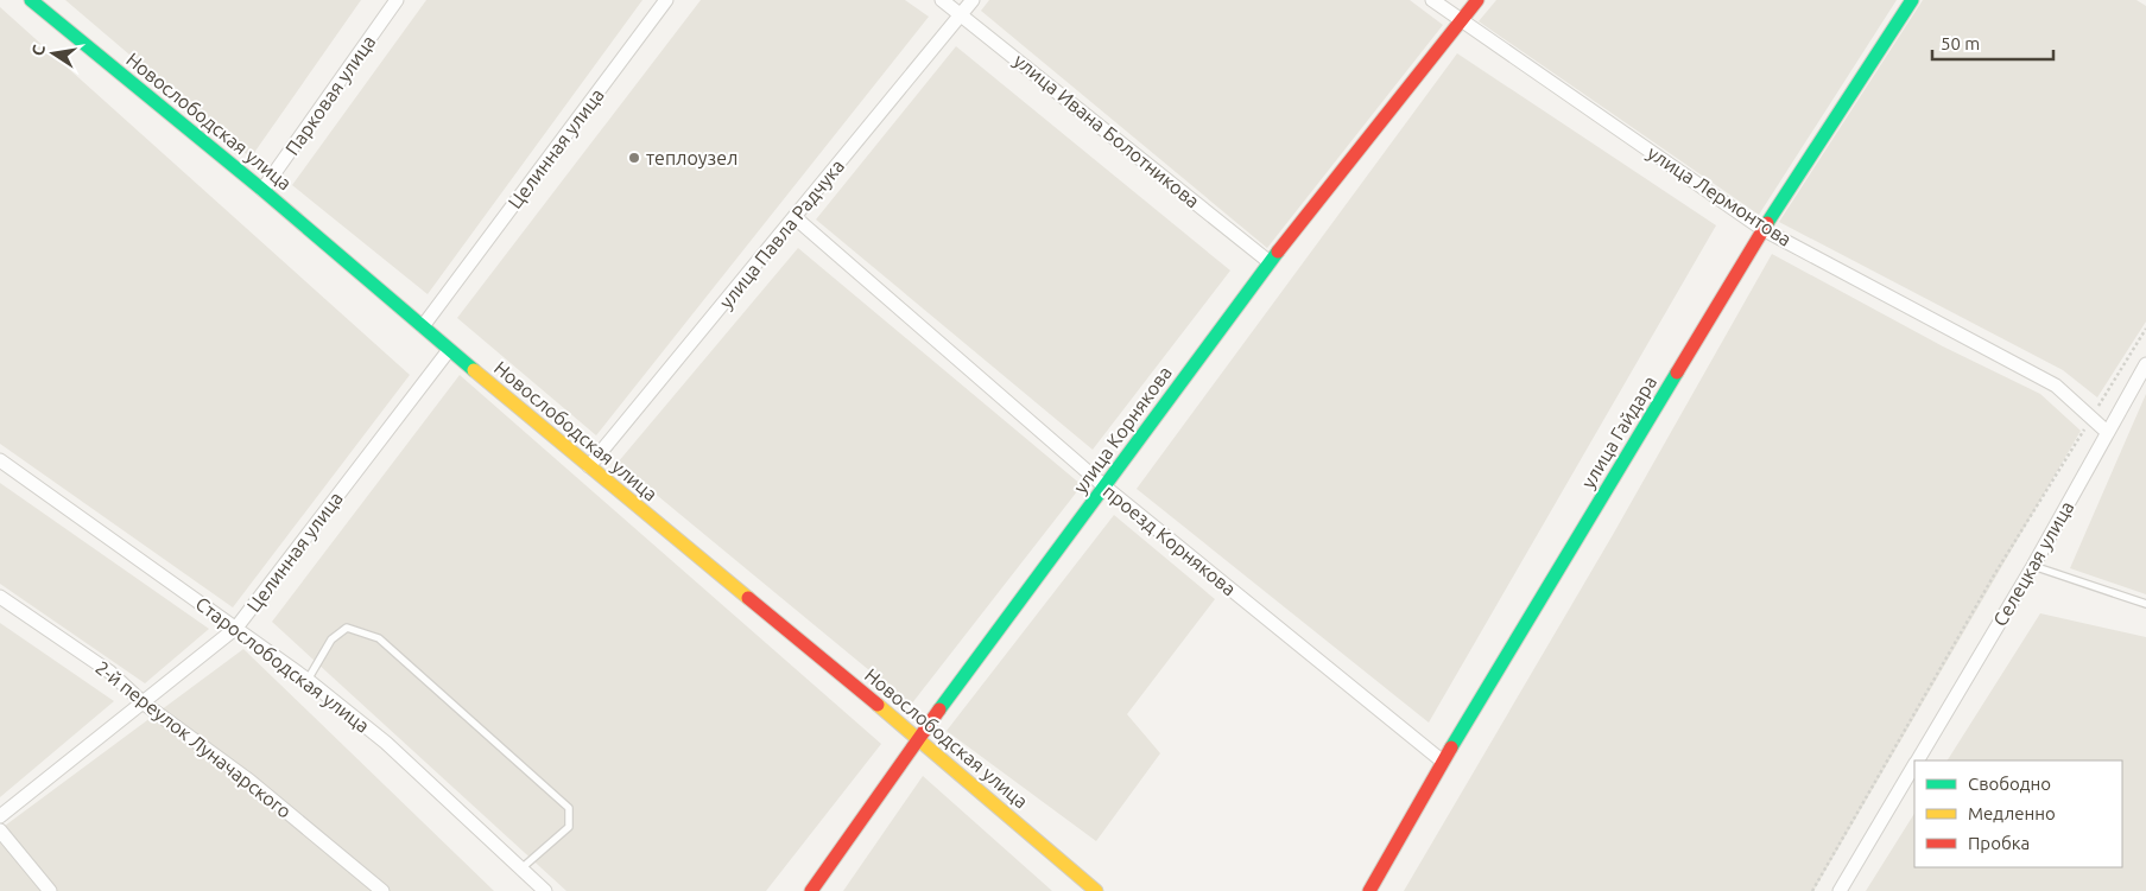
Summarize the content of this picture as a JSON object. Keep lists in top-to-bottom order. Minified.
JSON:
{"streets":{"street":["Парковая улица","Новослободская улица","улица Ивана Болотникова","Целинная улица","улица Лермонтова","улица Павла Радчука","улица Корнякова","улица Гайдара","проезд Корнякова","Селецкая улица","Старослободская улица","2-й переулок Луначарского"]},"crossings":[["Парковая улица","Новослободская улица"],["Новослободская улица","Целинная улица"],["Новослободская улица","улица Павла Радчука"],["Новослободская улица","улица Корнякова"],["улица Ивана Болотникова","улица Павла Радчука"],["улица Ивана Болотникова","улица Корнякова"],["Целинная улица","Старослободская улица"],["Целинная улица","2-й переулок Луначарского"],["улица Лермонтова","улица Корнякова"],["улица Лермонтова","улица Гайдара"],["улица Лермонтова","Селецкая улица"],["улица Павла Радчука","проезд Корнякова"],["улица Корнякова","проезд Корнякова"],["улица Гайдара","проезд Корнякова"]],"places":["теплоузел"],"legend":["Свободно","Медленно","Пробка"],"scale_bar":"50 m","north":"left"}
